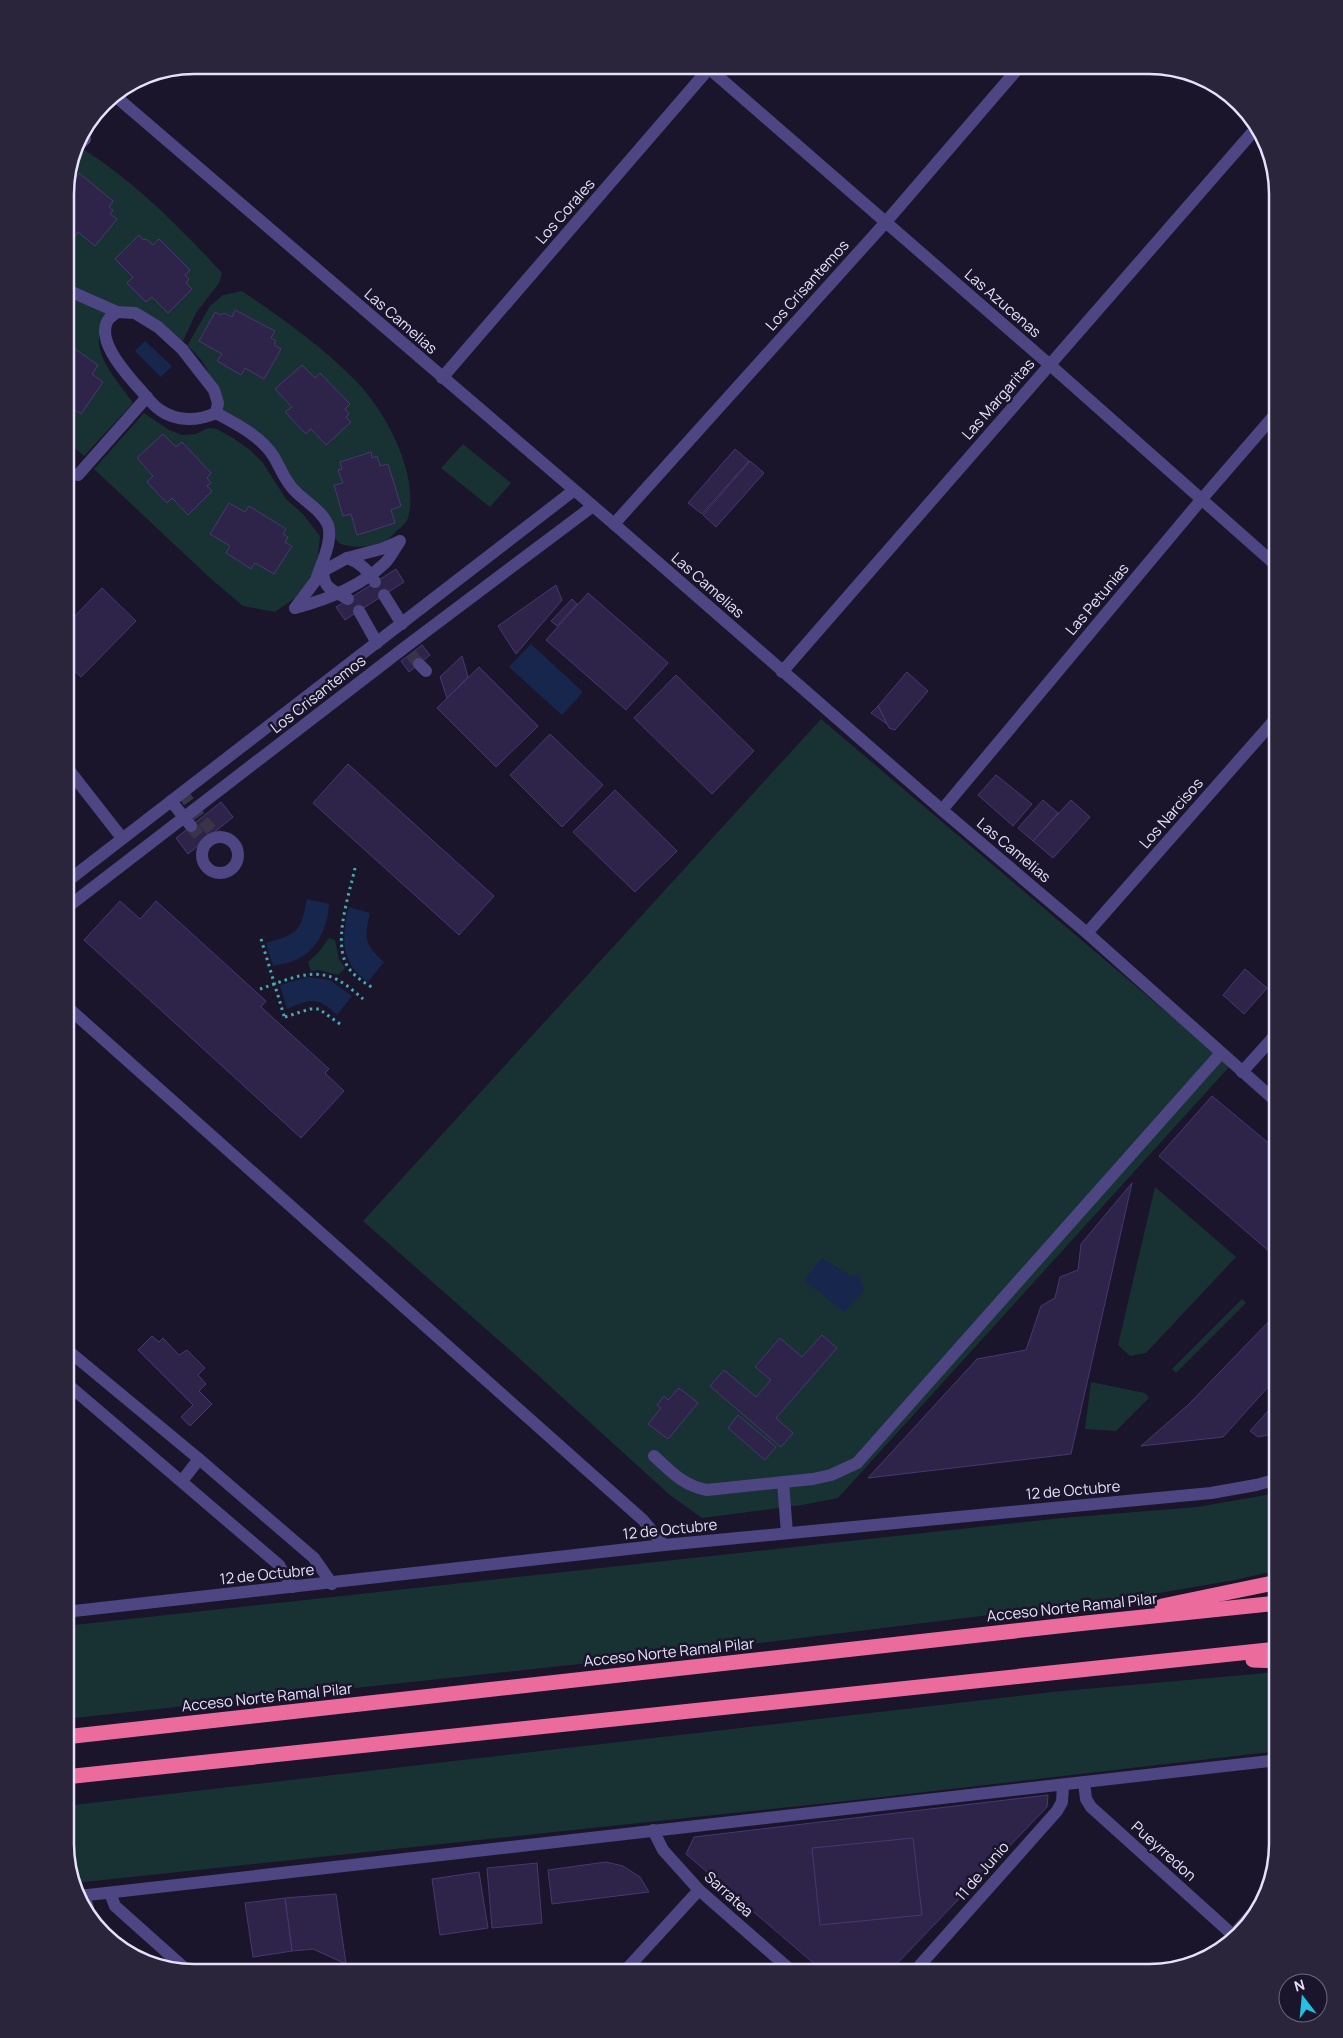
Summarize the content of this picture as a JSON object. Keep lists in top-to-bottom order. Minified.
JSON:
{"streets":{"highway":["Acceso Norte Ramal Pilar"],"street":["Los Corales","Los Crisantemos","Las Azucenas","Las Camelias","Las Margaritas","Las Petunias","Los Narcisos","12 de Octubre","Pueyrredon","11 de Junio","Sarratea"]},"crossings":[["Los Corales","Las Camelias"],["Los Crisantemos","Las Azucenas"],["Los Crisantemos","Las Camelias"],["Las Azucenas","Las Margaritas"],["Las Azucenas","Las Petunias"],["Las Camelias","Las Margaritas"],["Las Camelias","Las Petunias"],["Las Camelias","Los Narcisos"]],"north":"top"}
